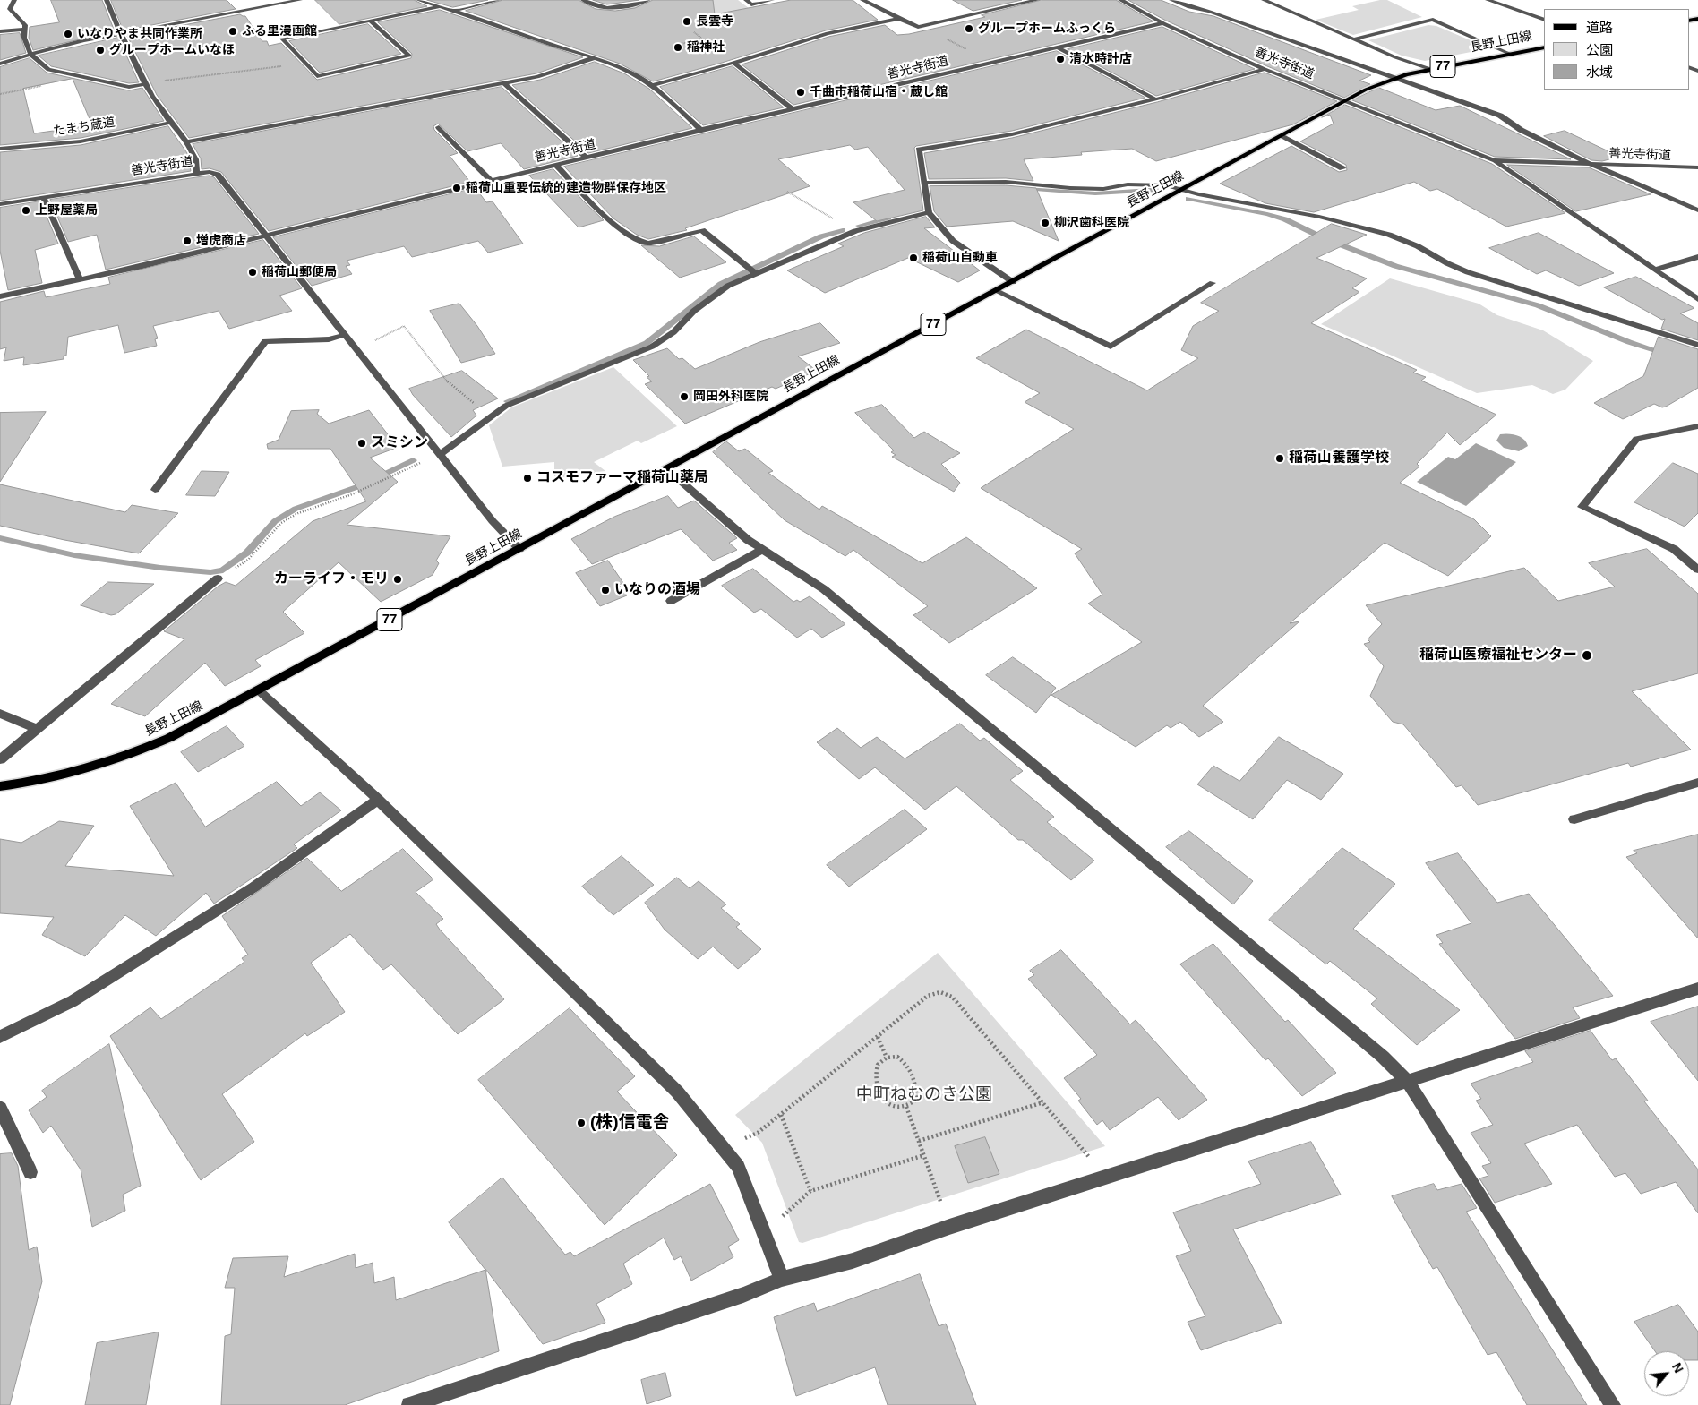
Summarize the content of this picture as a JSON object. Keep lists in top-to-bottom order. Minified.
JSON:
{"streets":{"main road":["長野上田線","77"],"street":["善光寺街道","たまち蔵道"]},"crossings":[["長野上田線","善光寺街道"]],"parks":["中町ねむのき公園"],"places":["長雲寺","グループホームふっくら","ふる里漫画館","いなりやま共同作業所","稲神社","グループホームいなほ","清水時計店","千曲市稲荷山宿・蔵し館","稲荷山重要伝統的建造物群保存地区","上野屋薬局","柳沢歯科医院","増虎商店","稲荷山自動車","稲荷山郵便局","岡田外科医院","スミシン","稲荷山養護学校","コスモファーマ稲荷山薬局","カーライフ・モリ","いなりの酒場","稲荷山医療福祉センター","(株)信電舎"],"legend":["道路","公園","水域"],"north":"top right"}
